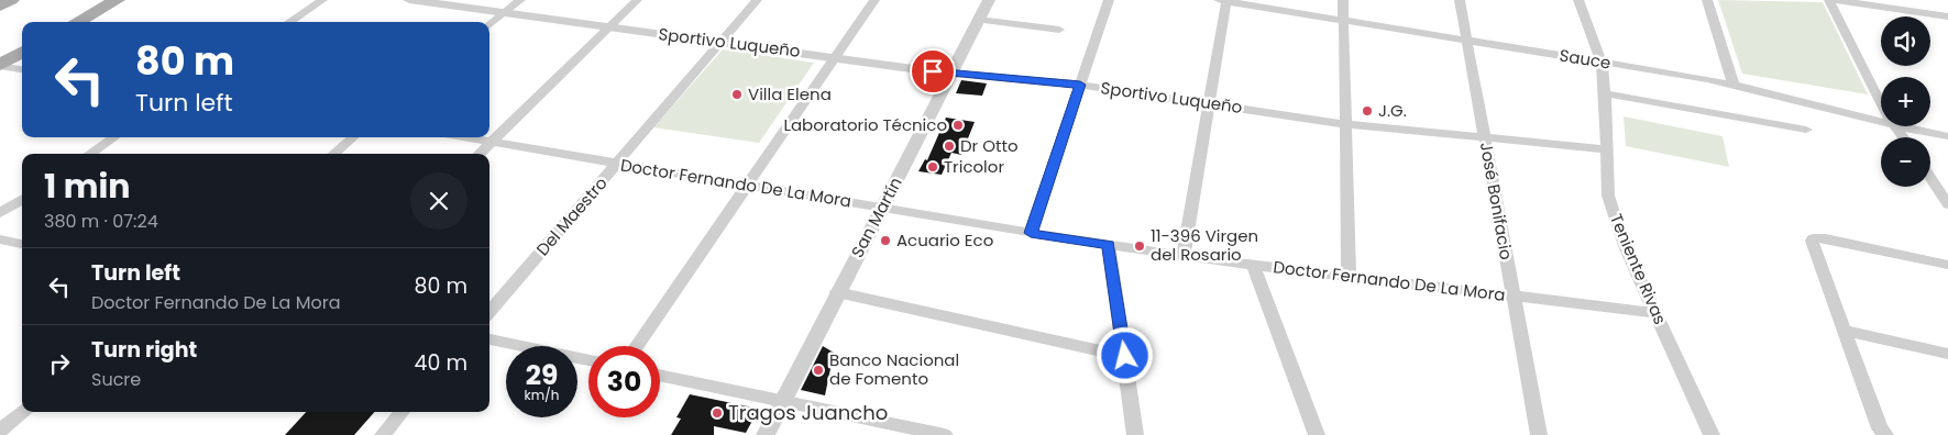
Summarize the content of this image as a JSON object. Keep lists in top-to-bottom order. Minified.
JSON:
{"streets":{"street":["Sportivo Luqueño","Sauce","Doctor Fernando De La Mora","José Bonifacio","Del Maestro","San Martín","Teniente Rivas"]},"crossings":[["Sportivo Luqueño","José Bonifacio"],["Sportivo Luqueño","Del Maestro"],["Sportivo Luqueño","San Martín"],["Sportivo Luqueño","Teniente Rivas"],["Sauce","José Bonifacio"],["Sauce","Teniente Rivas"],["Doctor Fernando De La Mora","José Bonifacio"],["Doctor Fernando De La Mora","Del Maestro"],["Doctor Fernando De La Mora","San Martín"],["Doctor Fernando De La Mora","Teniente Rivas"]],"places":["Villa Elena","J.G.","Laboratorio Técnico","Dr Otto","Tricolor","Acuario Eco","11-396 Virgen del Rosario","Banco Nacional de Fomento","Tragos Juancho"],"page":{"map_buttons":["+","−"],"turn":["80 m","Turn left"],"heading":["1 min","380 m · 07:24"],"list":[{"name":"Turn left","note":"Doctor Fernando De La Mora","value":"80 m"},{"name":"Turn right","note":"Sucre","value":"40 m"}],"speed":"29 km/h","limit":"30"}}
